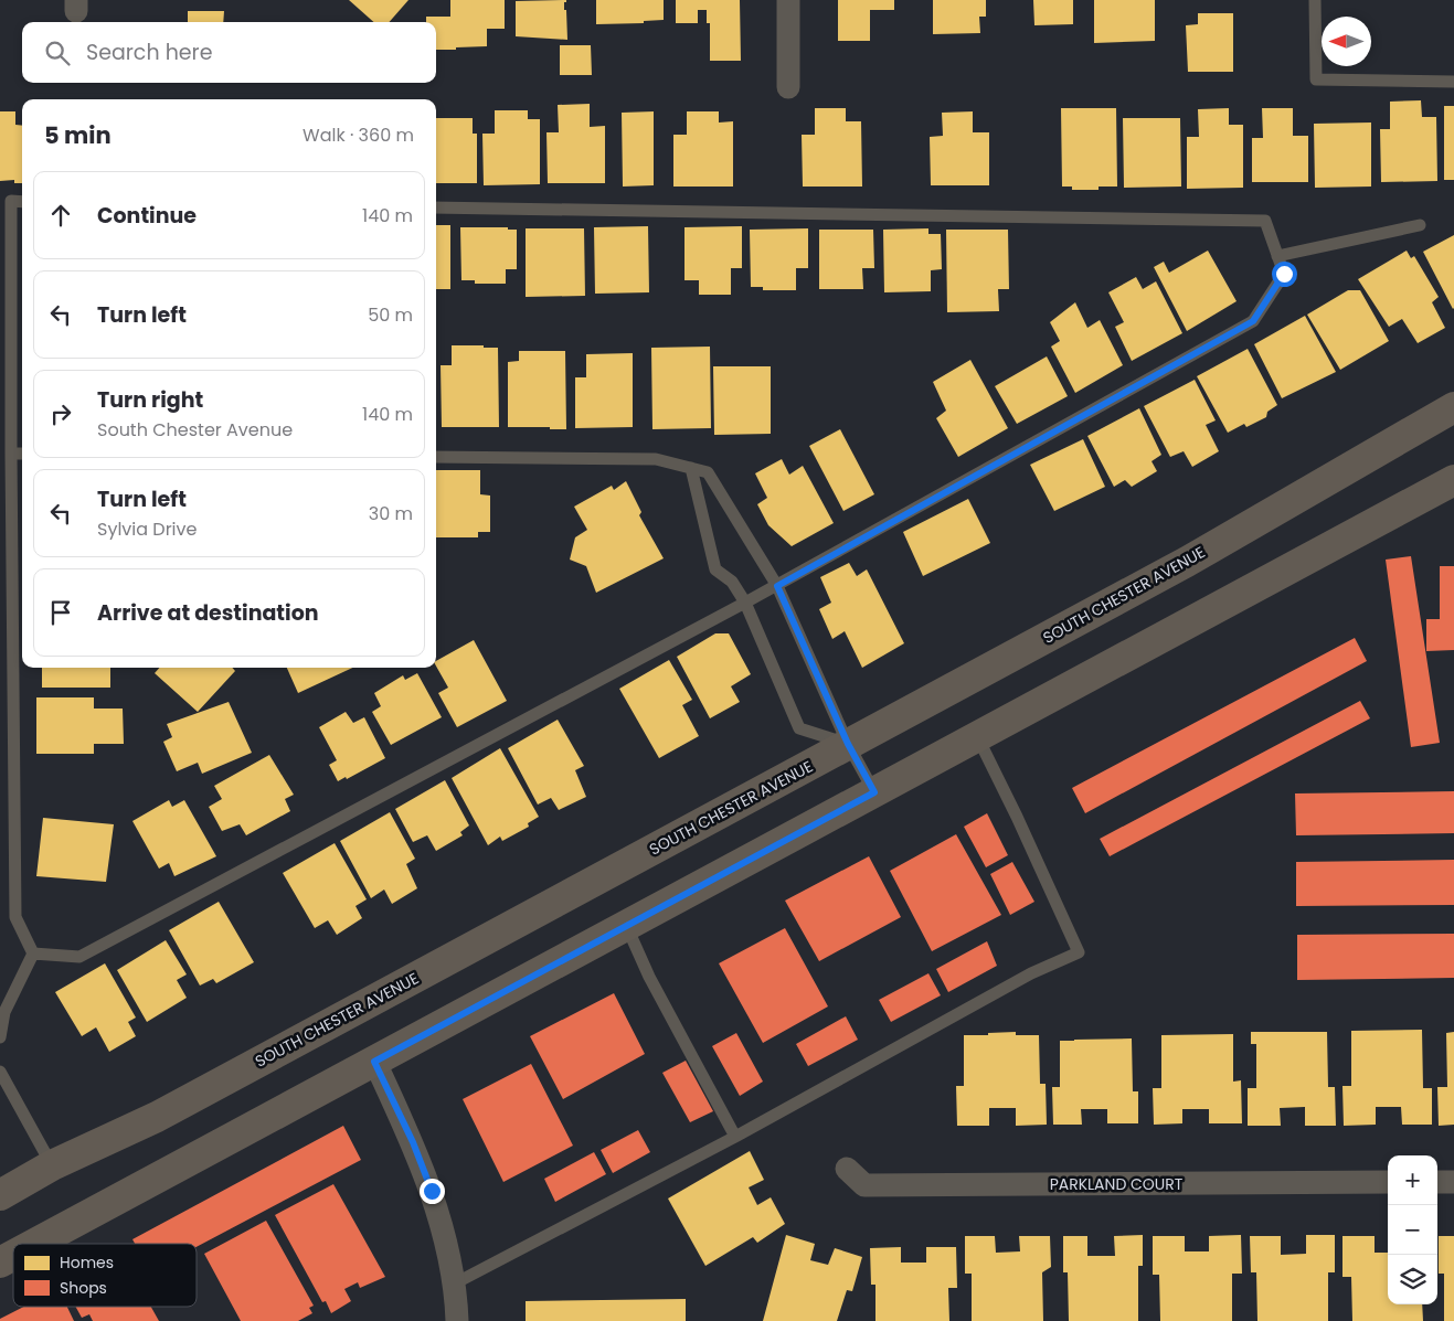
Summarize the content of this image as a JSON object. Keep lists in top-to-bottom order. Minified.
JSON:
{"streets":{"main road":["SOUTH CHESTER AVENUE"],"street":["PARKLAND COURT"]},"legend":["Homes","Shops"],"north":"left","page":{"search":"Search here","heading":["5 min","Walk · 360 m"],"list":[["Continue","140 m"],["Turn left","50 m"],["Turn right","South Chester Avenue","140 m"],["Turn left","Sylvia Drive","30 m"],"Arrive at destination"],"map_buttons":["+","−"]}}
